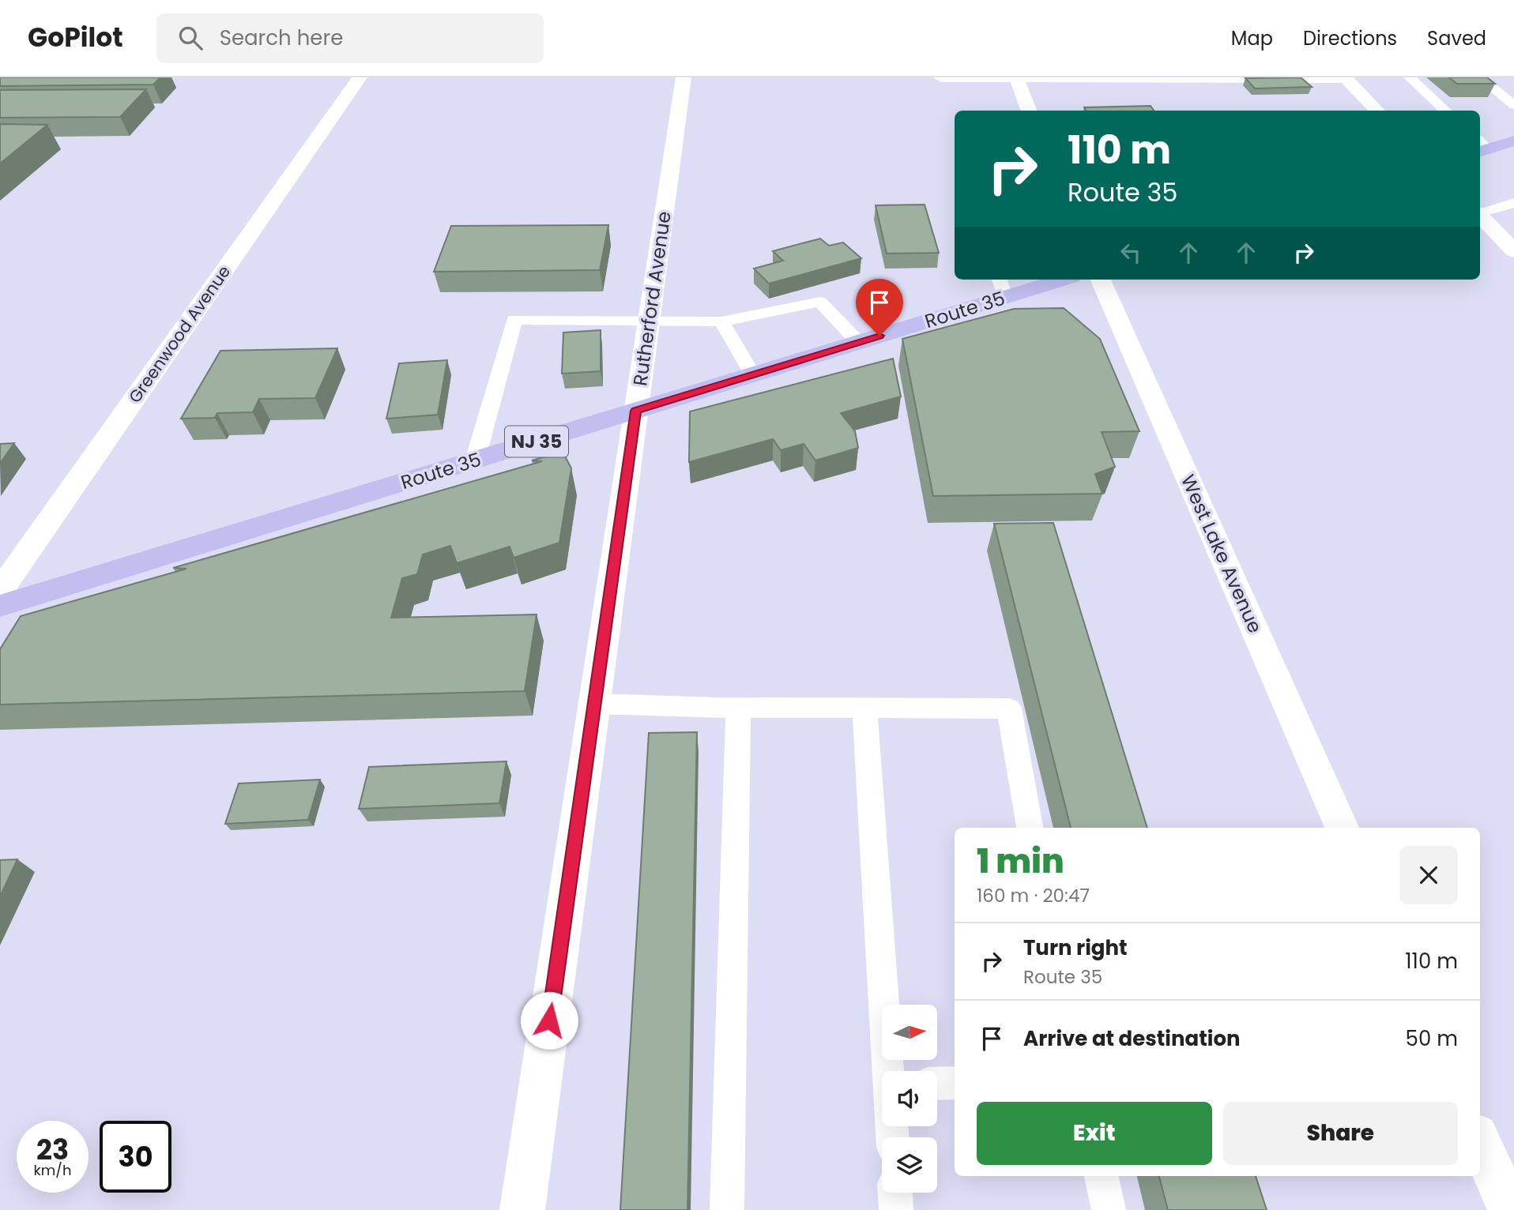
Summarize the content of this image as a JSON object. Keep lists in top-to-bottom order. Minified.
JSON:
{"streets":{"main road":["Route 35","NJ 35"],"street":["Rutherford Avenue","Greenwood Avenue","West Lake Avenue"]},"crossings":[["Rutherford Avenue","Route 35"]],"north":"right","page":{"header":"GoPilot","search":"Search here","nav":["Map","Directions","Saved"],"turn":["110 m","Route 35"],"heading":["1 min","160 m · 20:47"],"list":[{"name":"Turn right","note":"Route 35","value":"110 m"},{"name":"Arrive at destination","value":"50 m"}],"buttons":["Exit","Share"],"speed":"23 km/h","limit":"30"}}
